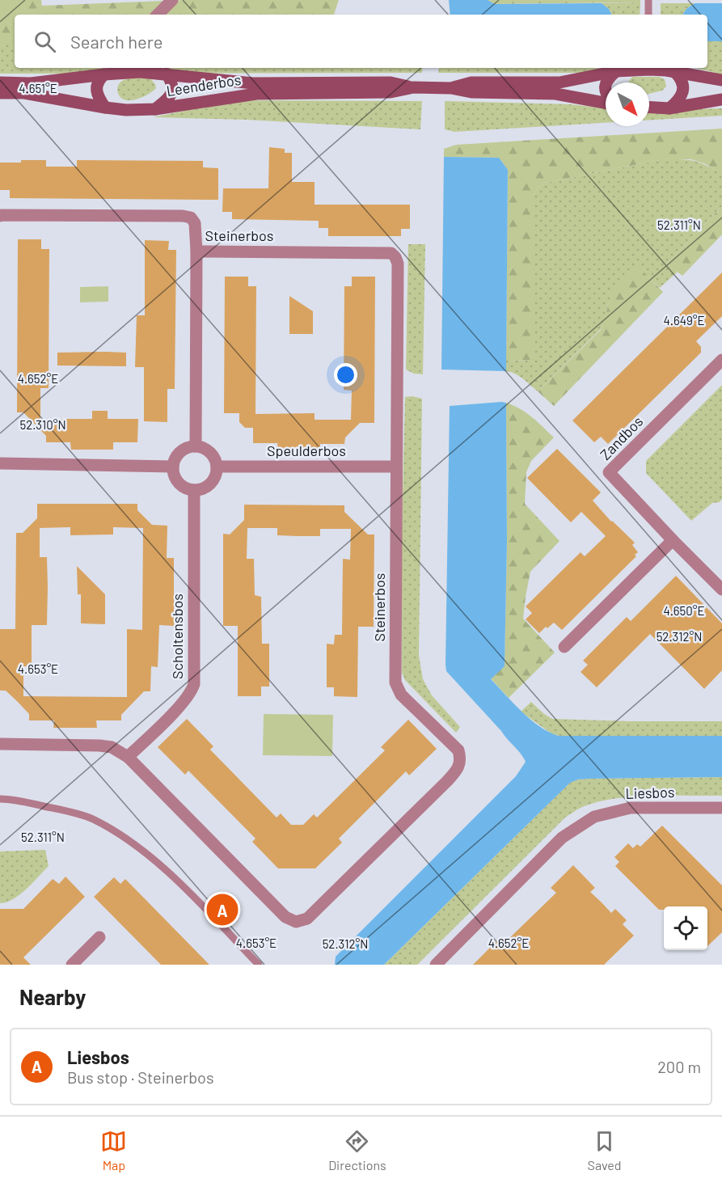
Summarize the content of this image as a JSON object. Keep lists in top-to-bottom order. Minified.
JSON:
{"streets":{"main road":["Leenderbos"],"street":["Steinerbos","Zandbos","Speulderbos","Scholtensbos","Liesbos"]},"crossings":[["Steinerbos","Speulderbos"],["Steinerbos","Scholtensbos"],["Speulderbos","Scholtensbos"]],"north":"bottom right","page":{"search":"Search here","pins":"A","heading":"Nearby","list":[{"mark":"A","name":"Liesbos","note":"Bus stop · Steinerbos","value":"200 m"}],"nav":["Map","Directions","Saved"]},"coordinates":["4.651°E","52.311°N","4.649°E","4.652°E","52.310°N","4.650°E","52.312°N","4.653°E"]}
